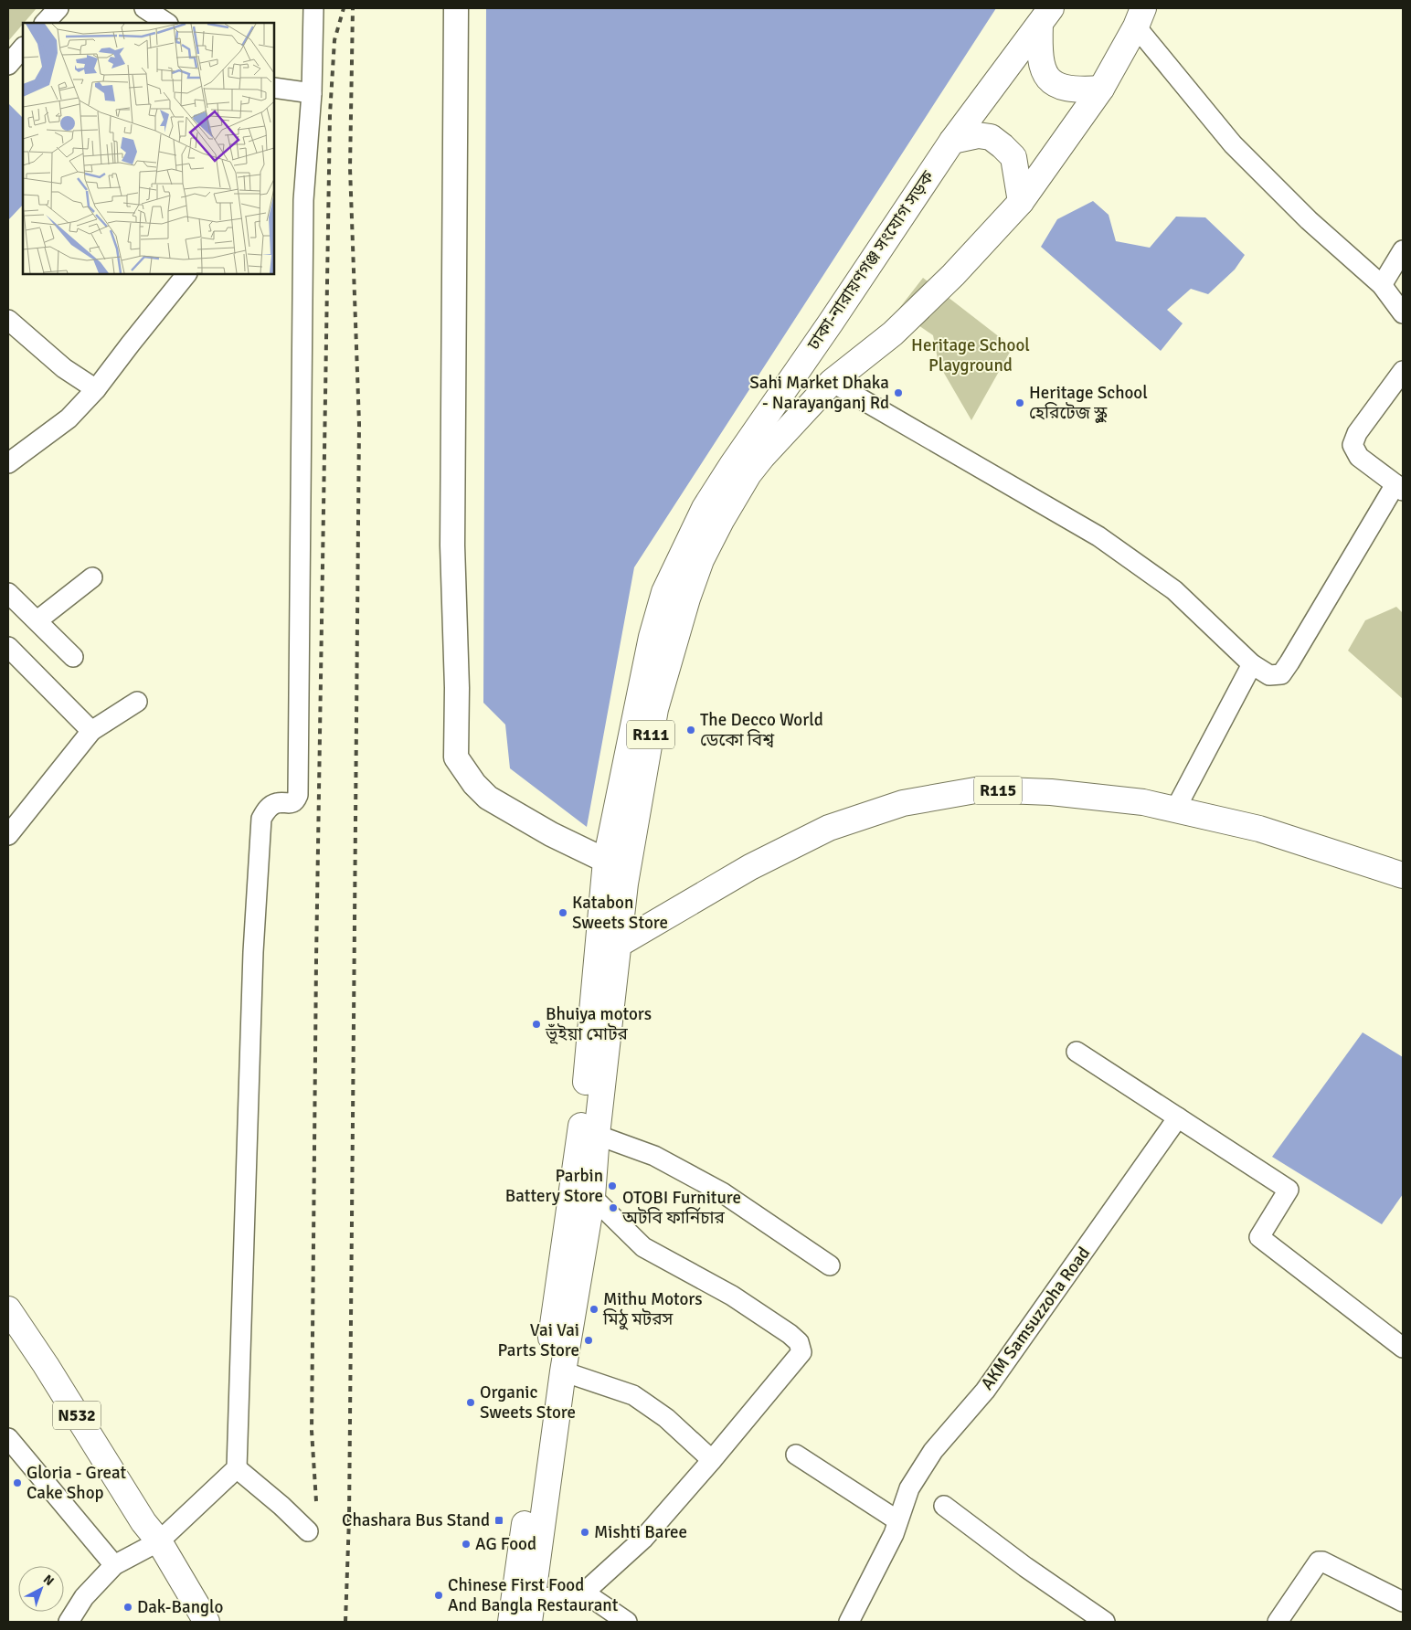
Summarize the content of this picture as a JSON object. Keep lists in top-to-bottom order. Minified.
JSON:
{"streets":{"main road":["ঢাকা-নারায়ণগঞ্জ সংযোগ সড়ক","R111","R115","N532"],"street":["AKM Samsuzzoha Road"]},"crossings":[["ঢাকা-নারায়ণগঞ্জ সংযোগ সড়ক","R115"]],"parks":["Heritage School Playground"],"places":{"other":["Sahi Market Dhaka - Narayanganj Rd","Heritage School হেরিটেজ স্কুল","The Decco World ডেকো বিশ্ব","Katabon Sweets Store","Bhuiya motors ভূঁইয়া মোটর","Parbin Battery Store","OTOBI Furniture অটবি ফার্নিচার","Mithu Motors মিঠু মটরস","Vai Vai Parts Store","Organic Sweets Store","Gloria - Great Cake Shop","Mishti Baree","AG Food","Chinese First Food And Bangla Restaurant","Dak-Banglo"],"transit":["Chashara Bus Stand"]},"north":"top right"}
